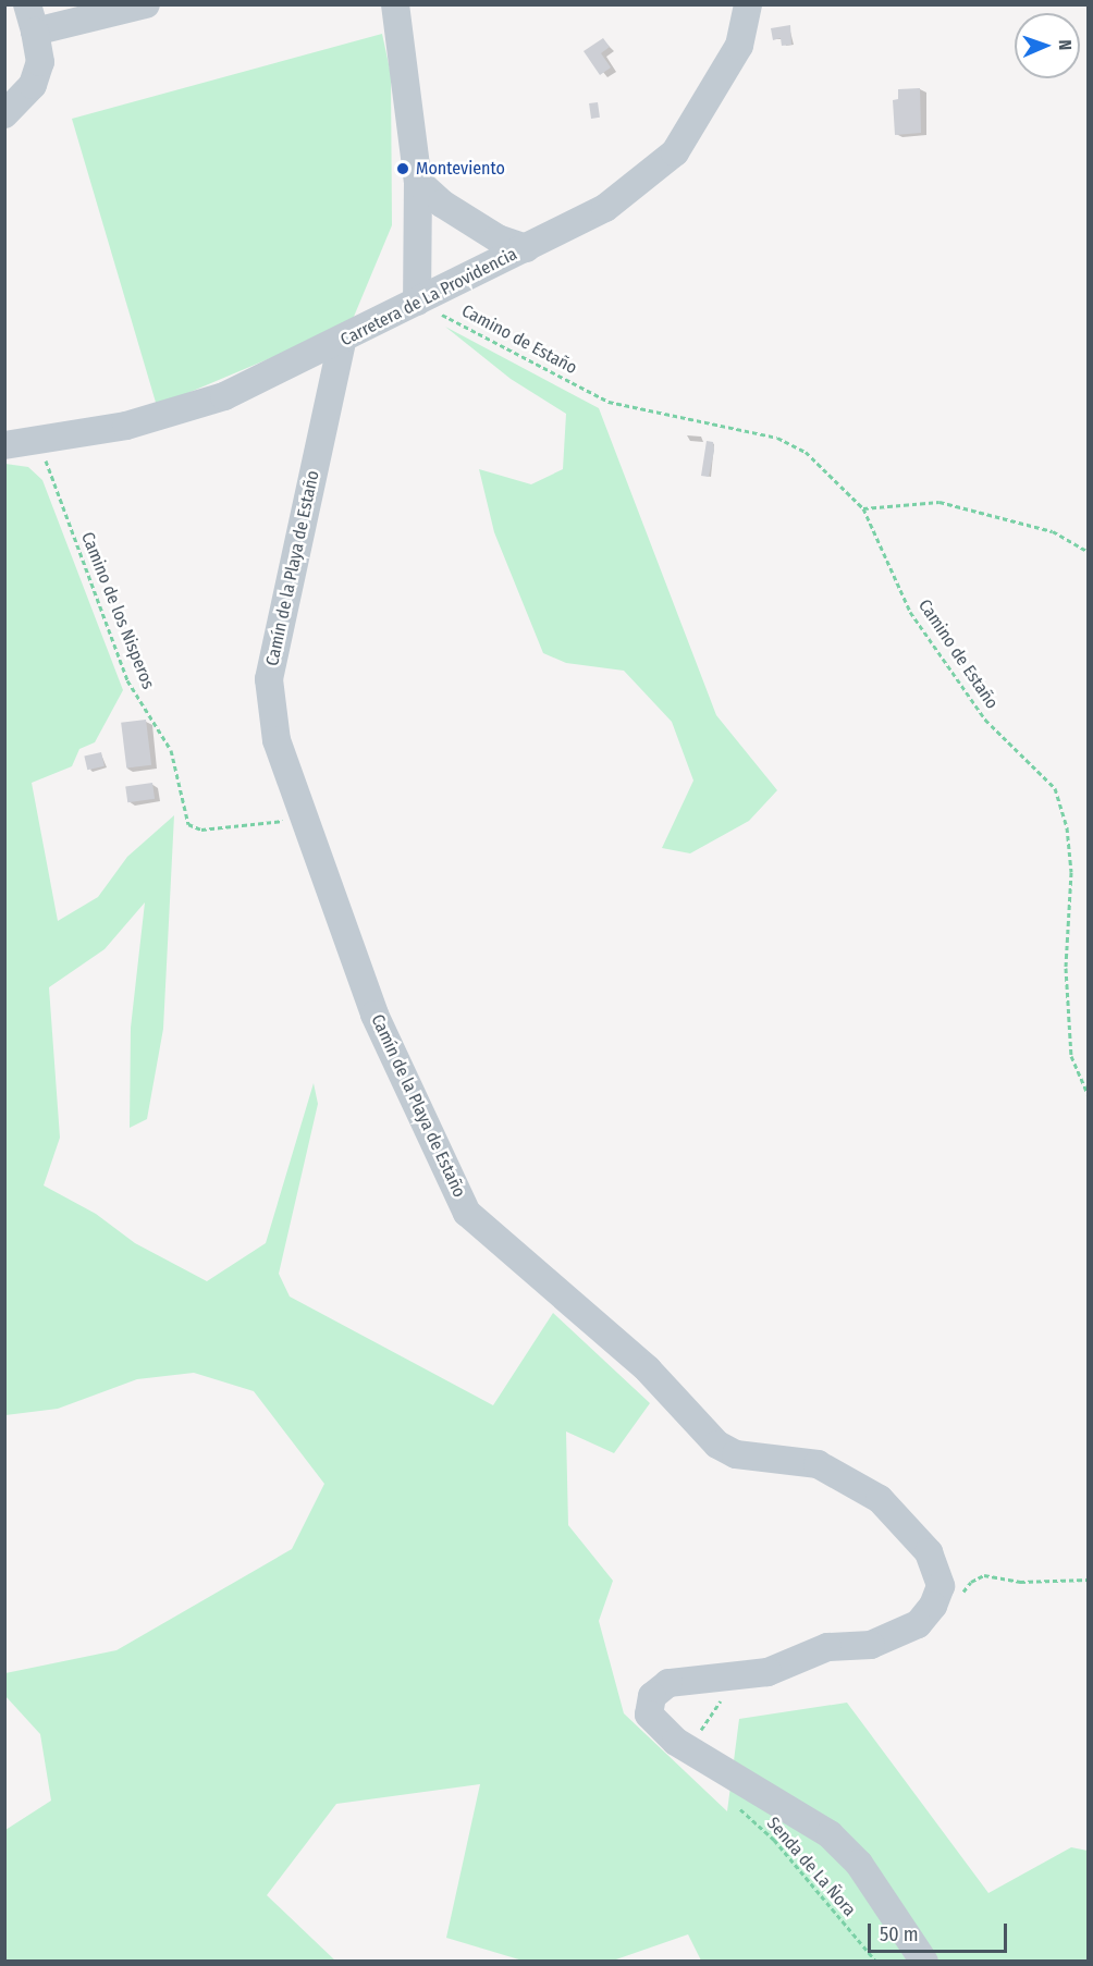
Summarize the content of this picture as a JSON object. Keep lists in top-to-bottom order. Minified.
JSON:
{"streets":{"street":["Carretera de La Providencia","Camín de la Playa de Estaño"],"path":["Camino de Estaño","Camino de los Nisperos","Senda de La Ñora"]},"crossings":[["Carretera de La Providencia","Camino de Estaño"],["Carretera de La Providencia","Camín de la Playa de Estaño"],["Carretera de La Providencia","Camino de los Nisperos"],["Camín de la Playa de Estaño","Camino de los Nisperos"]],"places":["Monteviento"],"scale_bar":"50 m","north":"right"}
